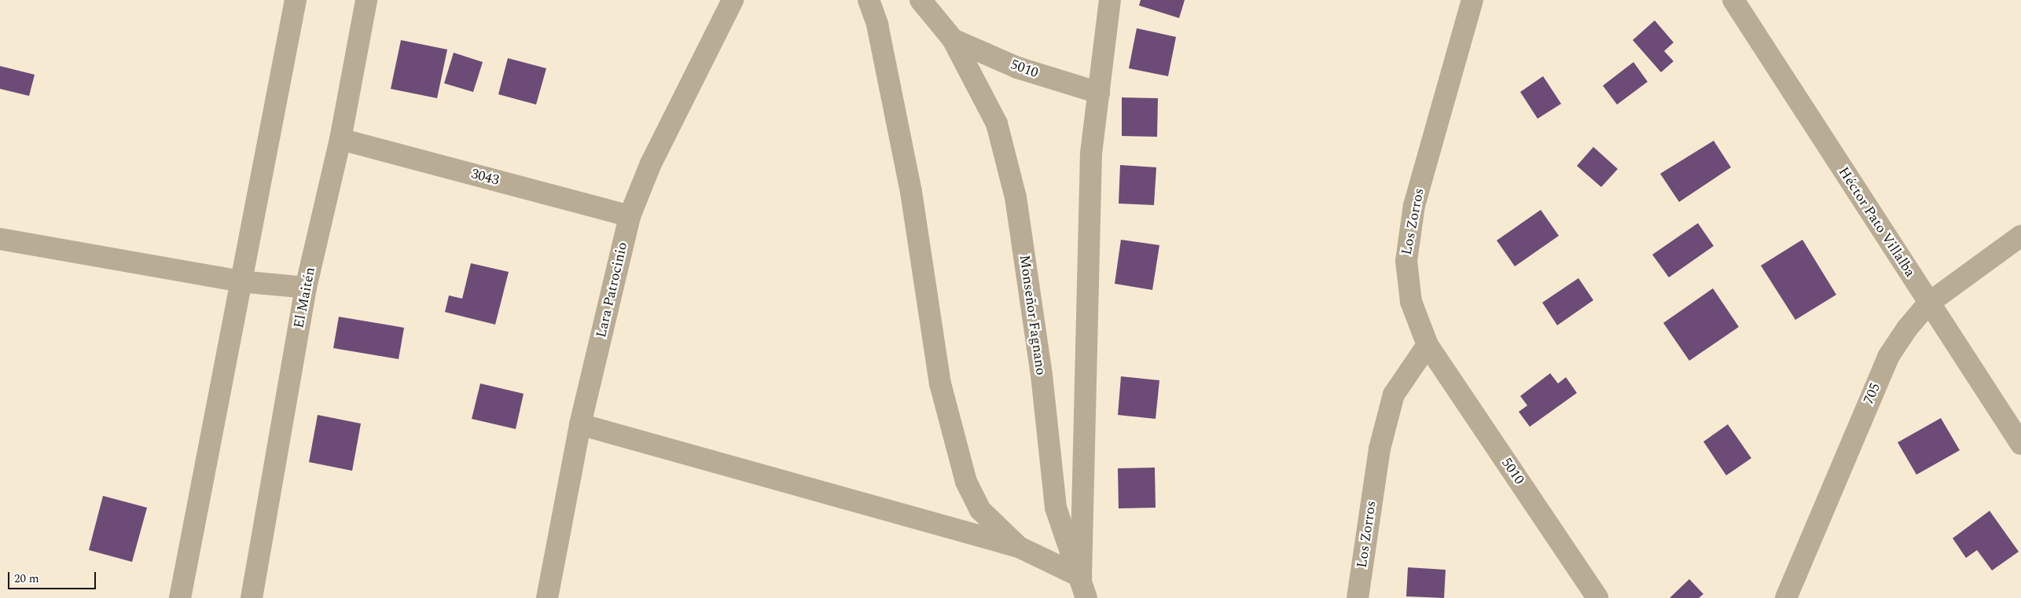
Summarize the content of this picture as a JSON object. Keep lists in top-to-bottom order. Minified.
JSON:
{"streets":{"street":["5010","3043","Los Zorros","Héctor Pato Villalba","Lara Patrocinio","El Maitén","Monseñor Fagnano","705"]},"crossings":[["5010","Los Zorros"],["5010","Monseñor Fagnano"],["3043","Lara Patrocinio"],["3043","El Maitén"],["Héctor Pato Villalba","705"]],"scale_bar":"20 m"}
